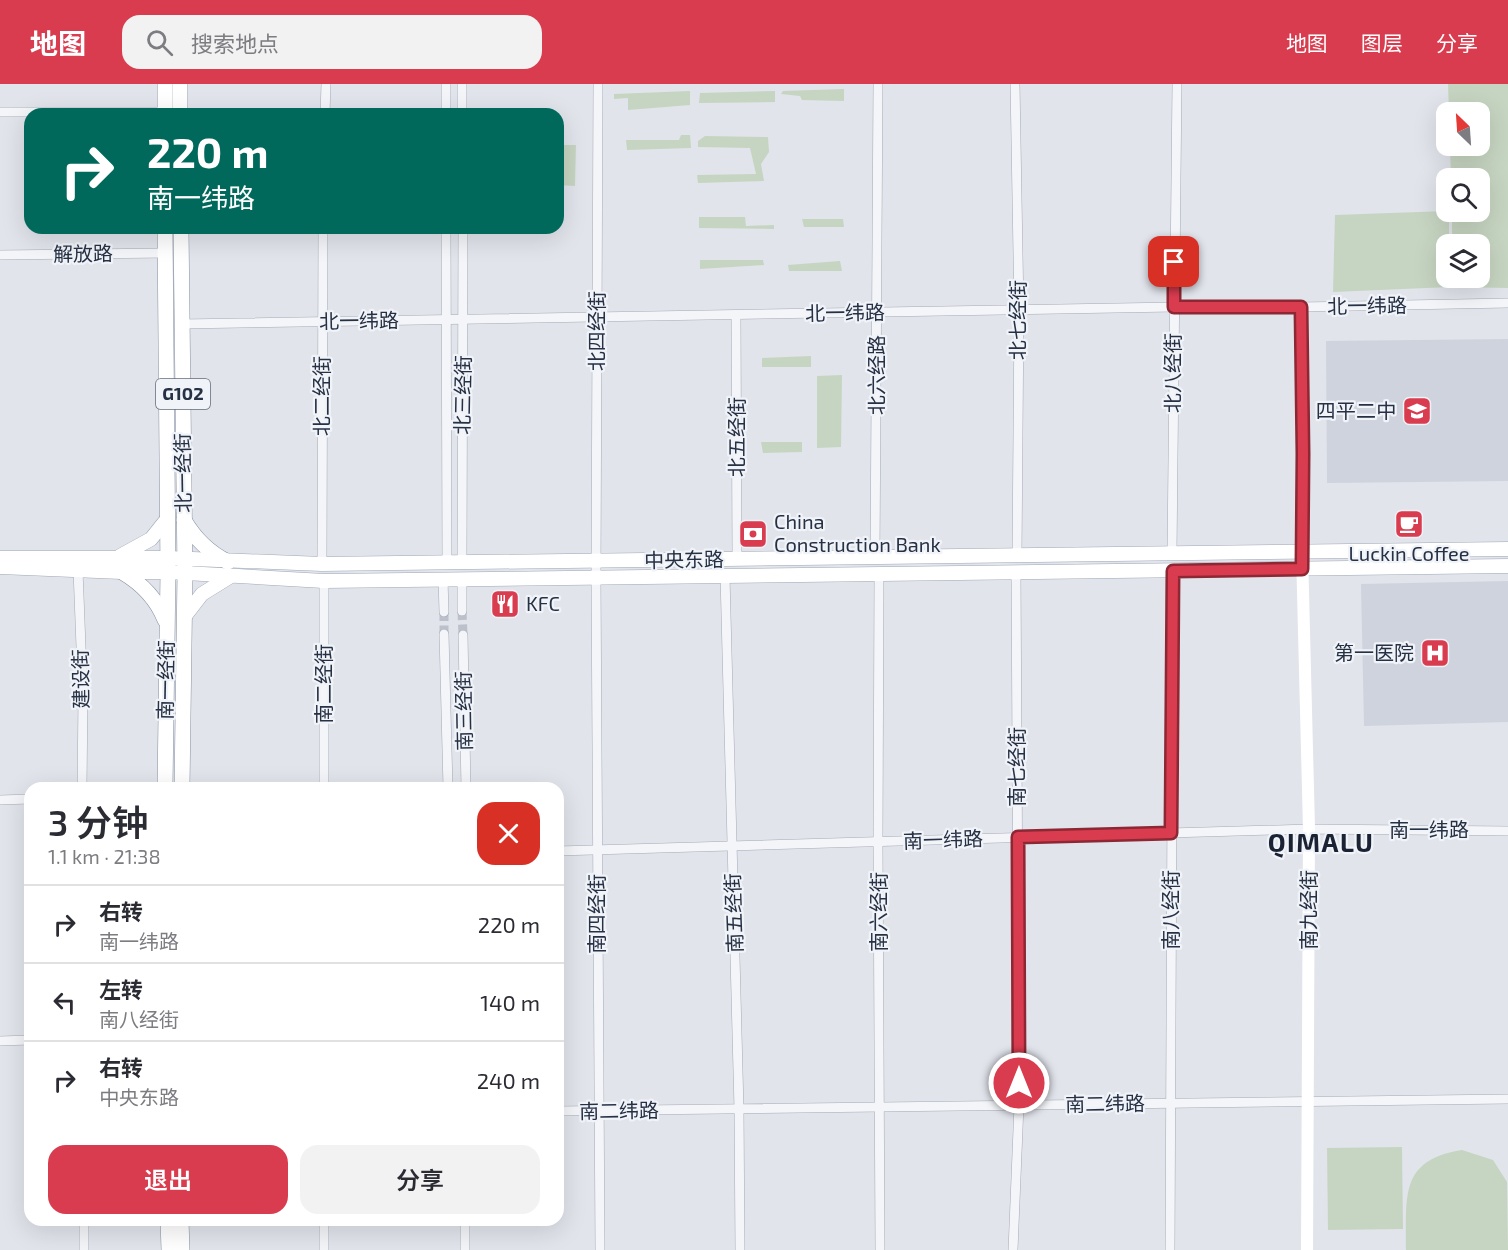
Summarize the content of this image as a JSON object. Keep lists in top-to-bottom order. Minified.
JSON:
{"streets":{"highway":["G102","北一经街","南一经街"],"main road":["中央东路","南九经街"],"street":["解放路","北一纬路","北七经街","北四经街","北八经街","北六经路","北三经街","北二经街","北五经街","建设街","南二经街","南三经街","南七经街","南一纬路","南八经街","南六经街","南五经街","南四经街","南二纬路"]},"crossings":[["解放路","北一经街"],["北一纬路","北七经街"],["北一纬路","北四经街"],["北一纬路","北八经街"],["北一纬路","北六经路"],["北一纬路","北三经街"],["北一纬路","北二经街"],["北一纬路","北五经街"],["北一纬路","北一经街"],["北七经街","中央东路"],["北四经街","中央东路"],["北四经街","南四经街"],["北八经街","中央东路"],["北六经路","中央东路"],["北三经街","中央东路"],["北二经街","中央东路"],["北五经街","中央东路"],["北一经街","中央东路"],["北一经街","南一经街"],["中央东路","南一经街"],["中央东路","南二经街"],["中央东路","南七经街"],["中央东路","南八经街"],["中央东路","南九经街"],["中央东路","南六经街"],["中央东路","南五经街"],["中央东路","南四经街"],["南七经街","南一纬路"],["南七经街","南二纬路"],["南一纬路","南八经街"],["南一纬路","南九经街"],["南一纬路","南六经街"],["南一纬路","南五经街"],["南一纬路","南四经街"],["南八经街","南二纬路"],["南九经街","南二纬路"],["南六经街","南二纬路"],["南五经街","南二纬路"],["南四经街","南二纬路"]],"districts":["QIMALU"],"places":{"school or university":["四平二中"],"cafe":["Luckin Coffee"],"bank":["China Construction Bank"],"restaurant":["KFC"],"hospital":["第一医院"]},"north":"top left","page":{"header":"地图","search":"搜索地点","nav":["地图","图层","分享"],"turn":["220 m","南一纬路"],"heading":["3 分钟","1.1 km · 21:38"],"list":[{"name":"右转","note":"南一纬路","value":"220 m"},{"name":"左转","note":"南八经街","value":"140 m"},{"name":"右转","note":"中央东路","value":"240 m"}],"buttons":["退出","分享"]}}
